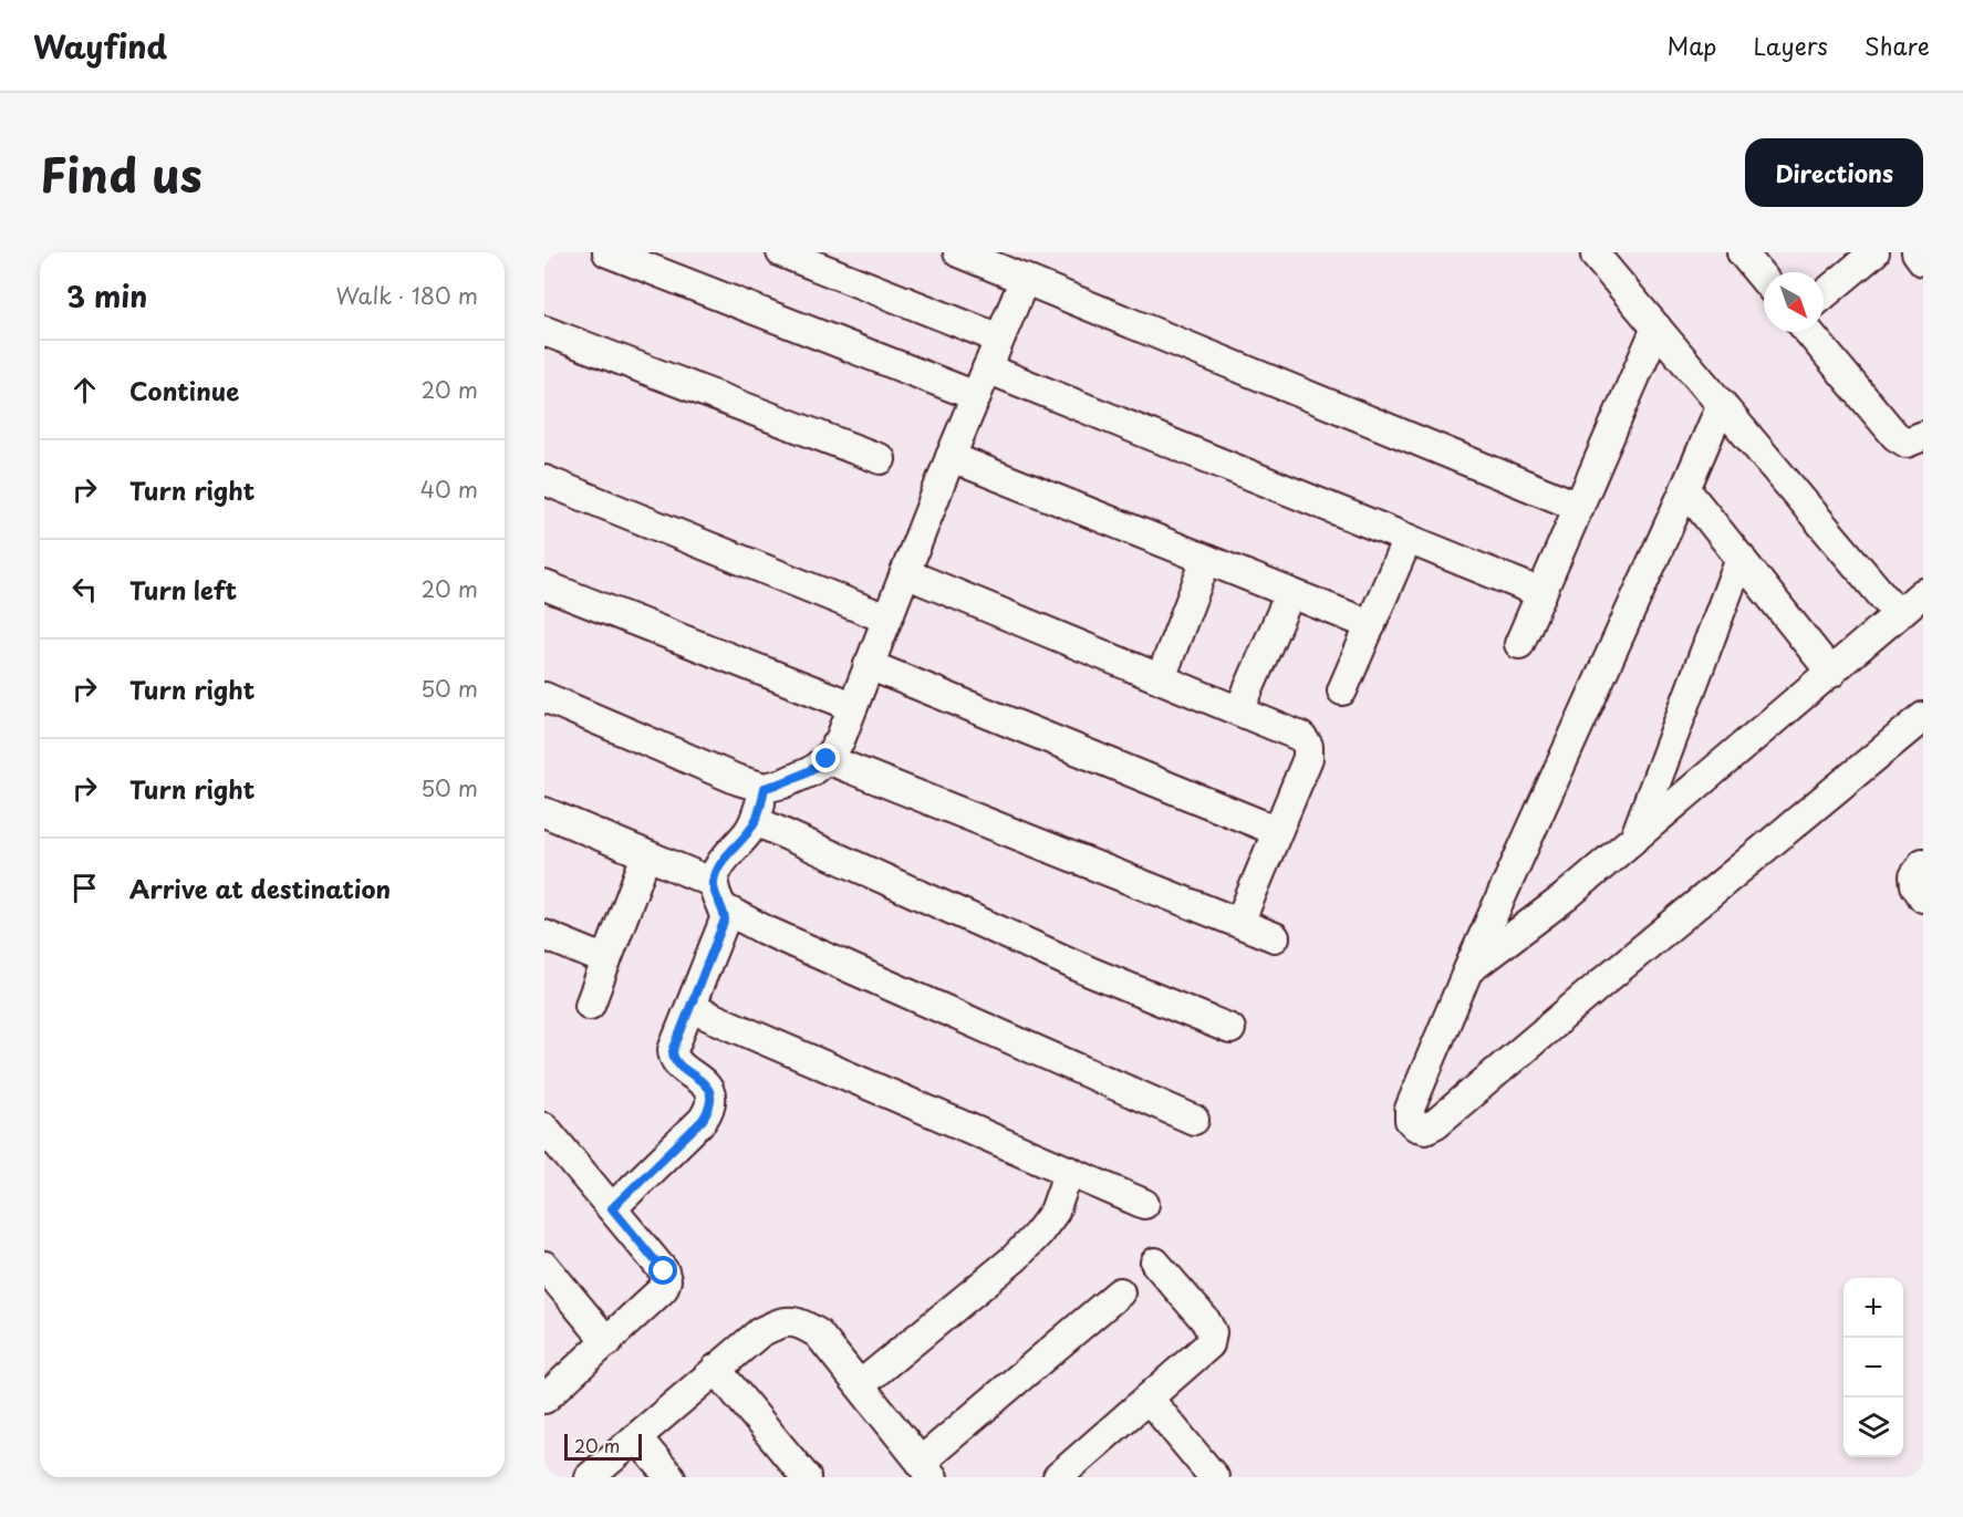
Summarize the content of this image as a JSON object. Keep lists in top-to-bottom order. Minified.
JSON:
{"scale_bar":"20 m","north":"bottom right","page":{"header":"Wayfind","nav":["Map","Layers","Share"],"title":"Find us","buttons":"Directions","heading":["3 min","Walk · 180 m"],"list":[["Continue","20 m"],["Turn right","40 m"],["Turn left","20 m"],["Turn right","50 m"],["Turn right","50 m"],"Arrive at destination"],"map_buttons":["+","−"],"scale":"20 m"}}
